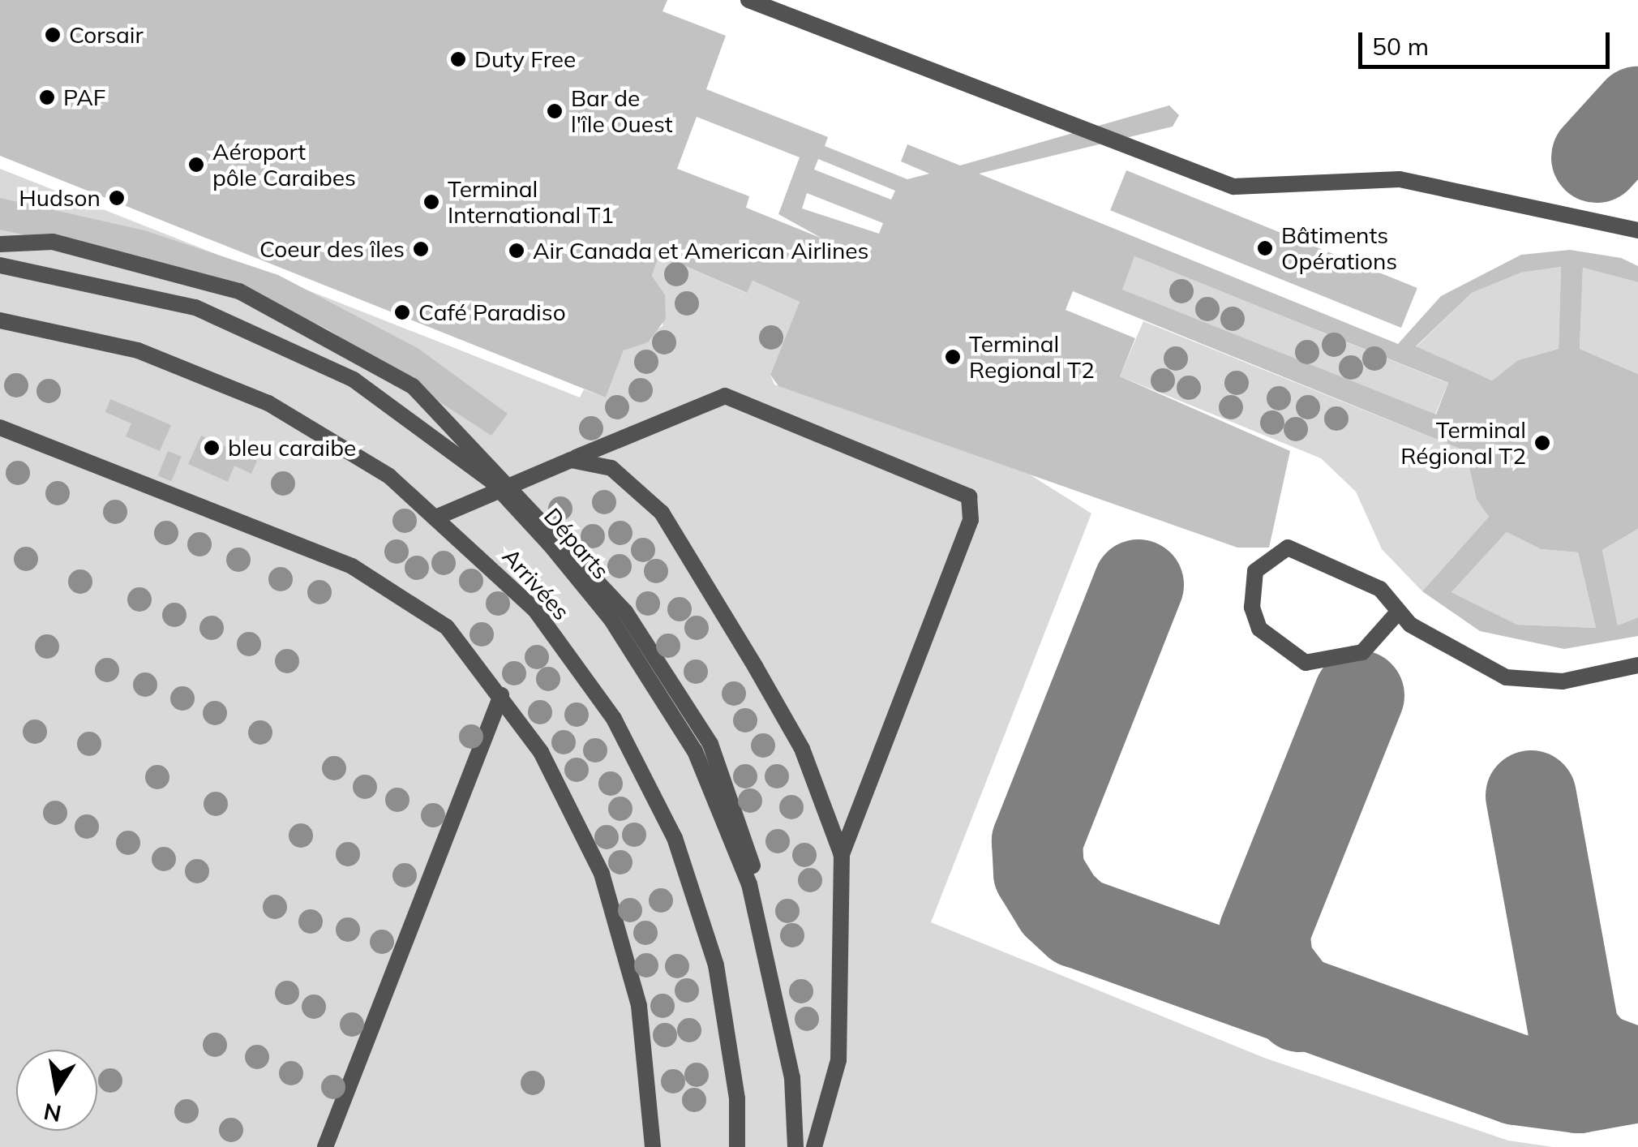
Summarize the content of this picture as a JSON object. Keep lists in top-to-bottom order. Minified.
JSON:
{"streets":{"lane":["Départs","Arrivées"]},"places":["Corsair","Duty Free","PAF","Bar de l'île Ouest","Aéroport pôle Caraibes","Hudson","Terminal International T1","Bâtiments Opérations","Coeur des îles","Air Canada et American Airlines","Café Paradiso","Terminal Regional T2","Terminal Régional T2","bleu caraibe"],"scale_bar":"50 m","north":"bottom"}
